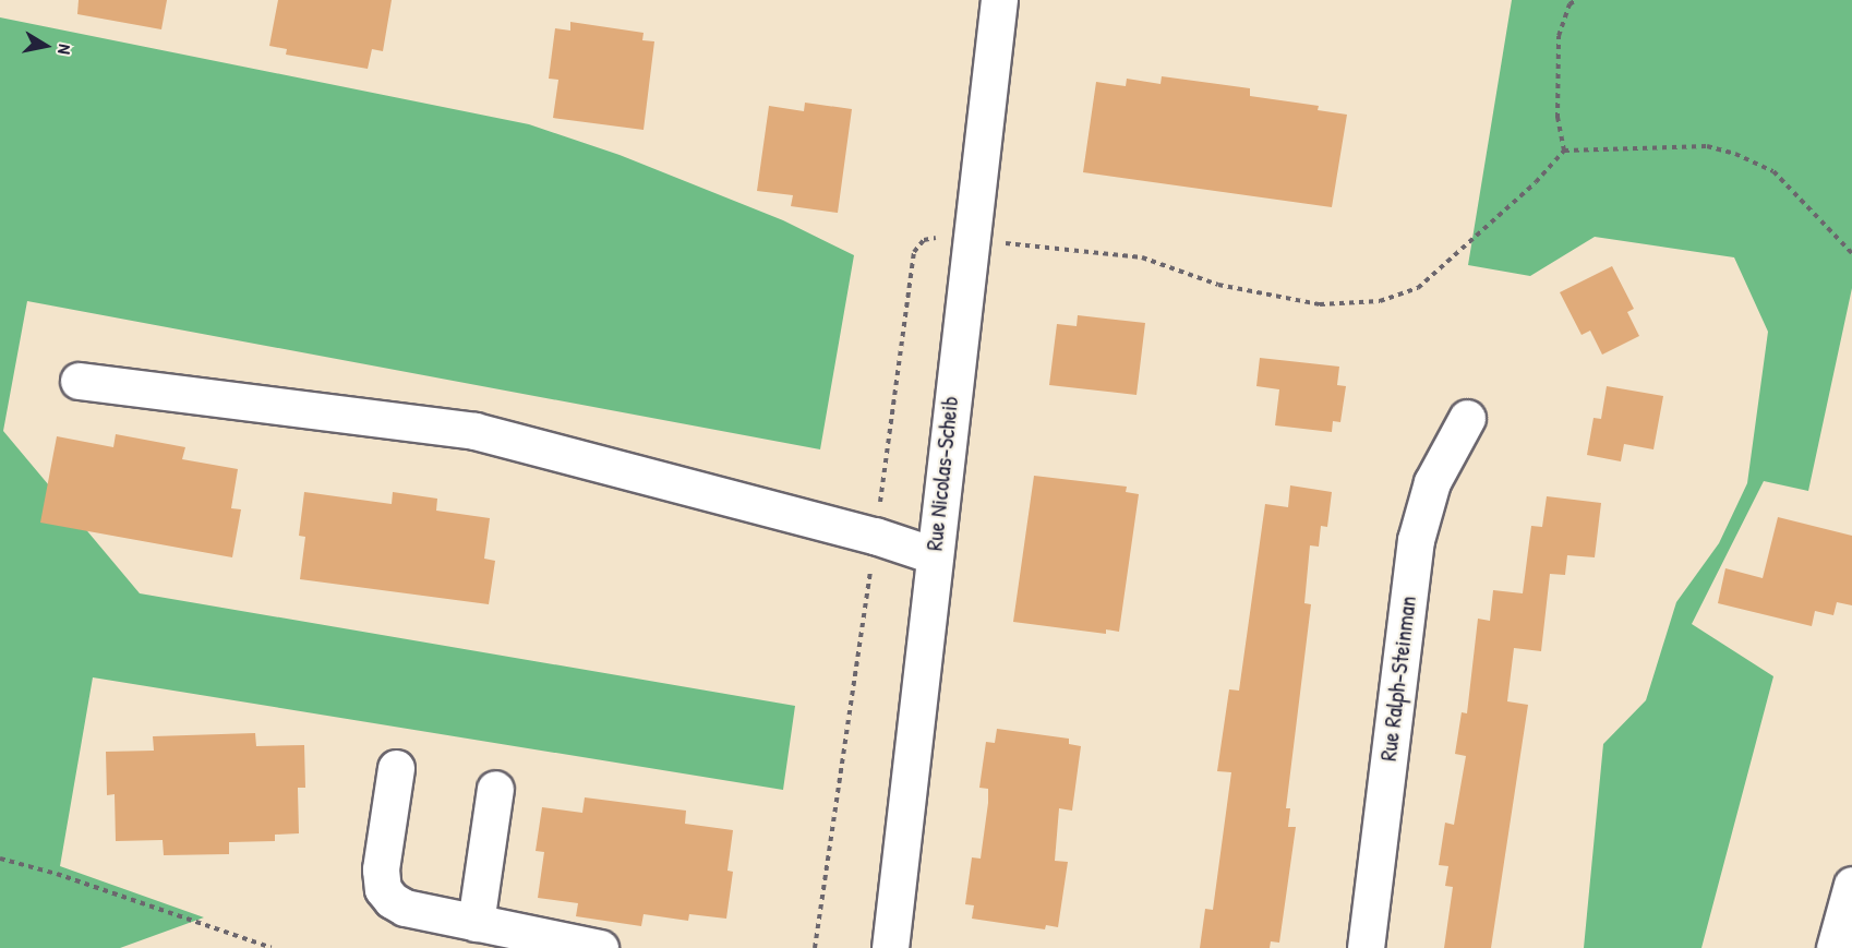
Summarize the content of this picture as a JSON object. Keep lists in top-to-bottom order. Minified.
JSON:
{"streets":{"street":["Rue Nicolas-Scheib","Rue Ralph-Steinman"]},"north":"right"}
